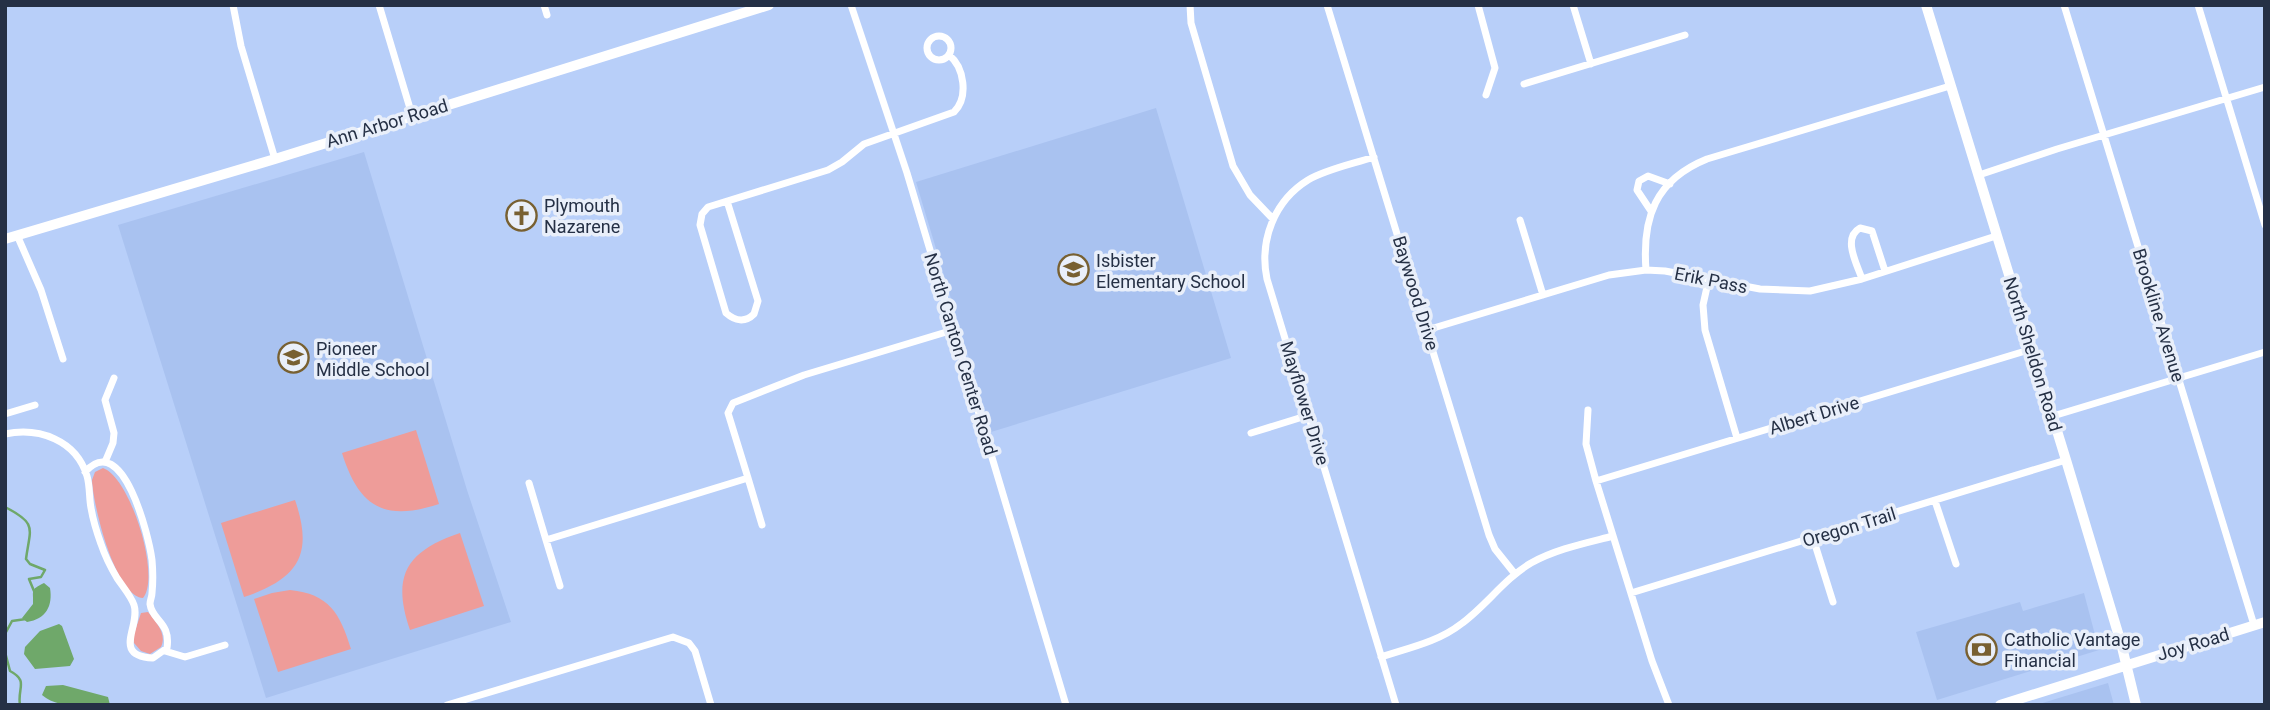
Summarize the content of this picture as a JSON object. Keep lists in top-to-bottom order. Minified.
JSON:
{"streets":{"main road":["Ann Arbor Road","North Sheldon Road","Joy Road"],"street":["Erik Pass","Baywood Drive","Brookline Avenue","North Canton Center Road","Mayflower Drive","Albert Drive","Oregon Trail"]},"crossings":[["Erik Pass","Baywood Drive"],["Erik Pass","North Sheldon Road"],["Baywood Drive","Mayflower Drive"],["Brookline Avenue","Joy Road"],["North Sheldon Road","Albert Drive"],["North Sheldon Road","Oregon Trail"],["North Sheldon Road","Joy Road"]],"places":{"church":["Plymouth Nazarene"],"school or university":["Isbister Elementary School","Pioneer Middle School"],"bank":["Catholic Vantage Financial"]}}
